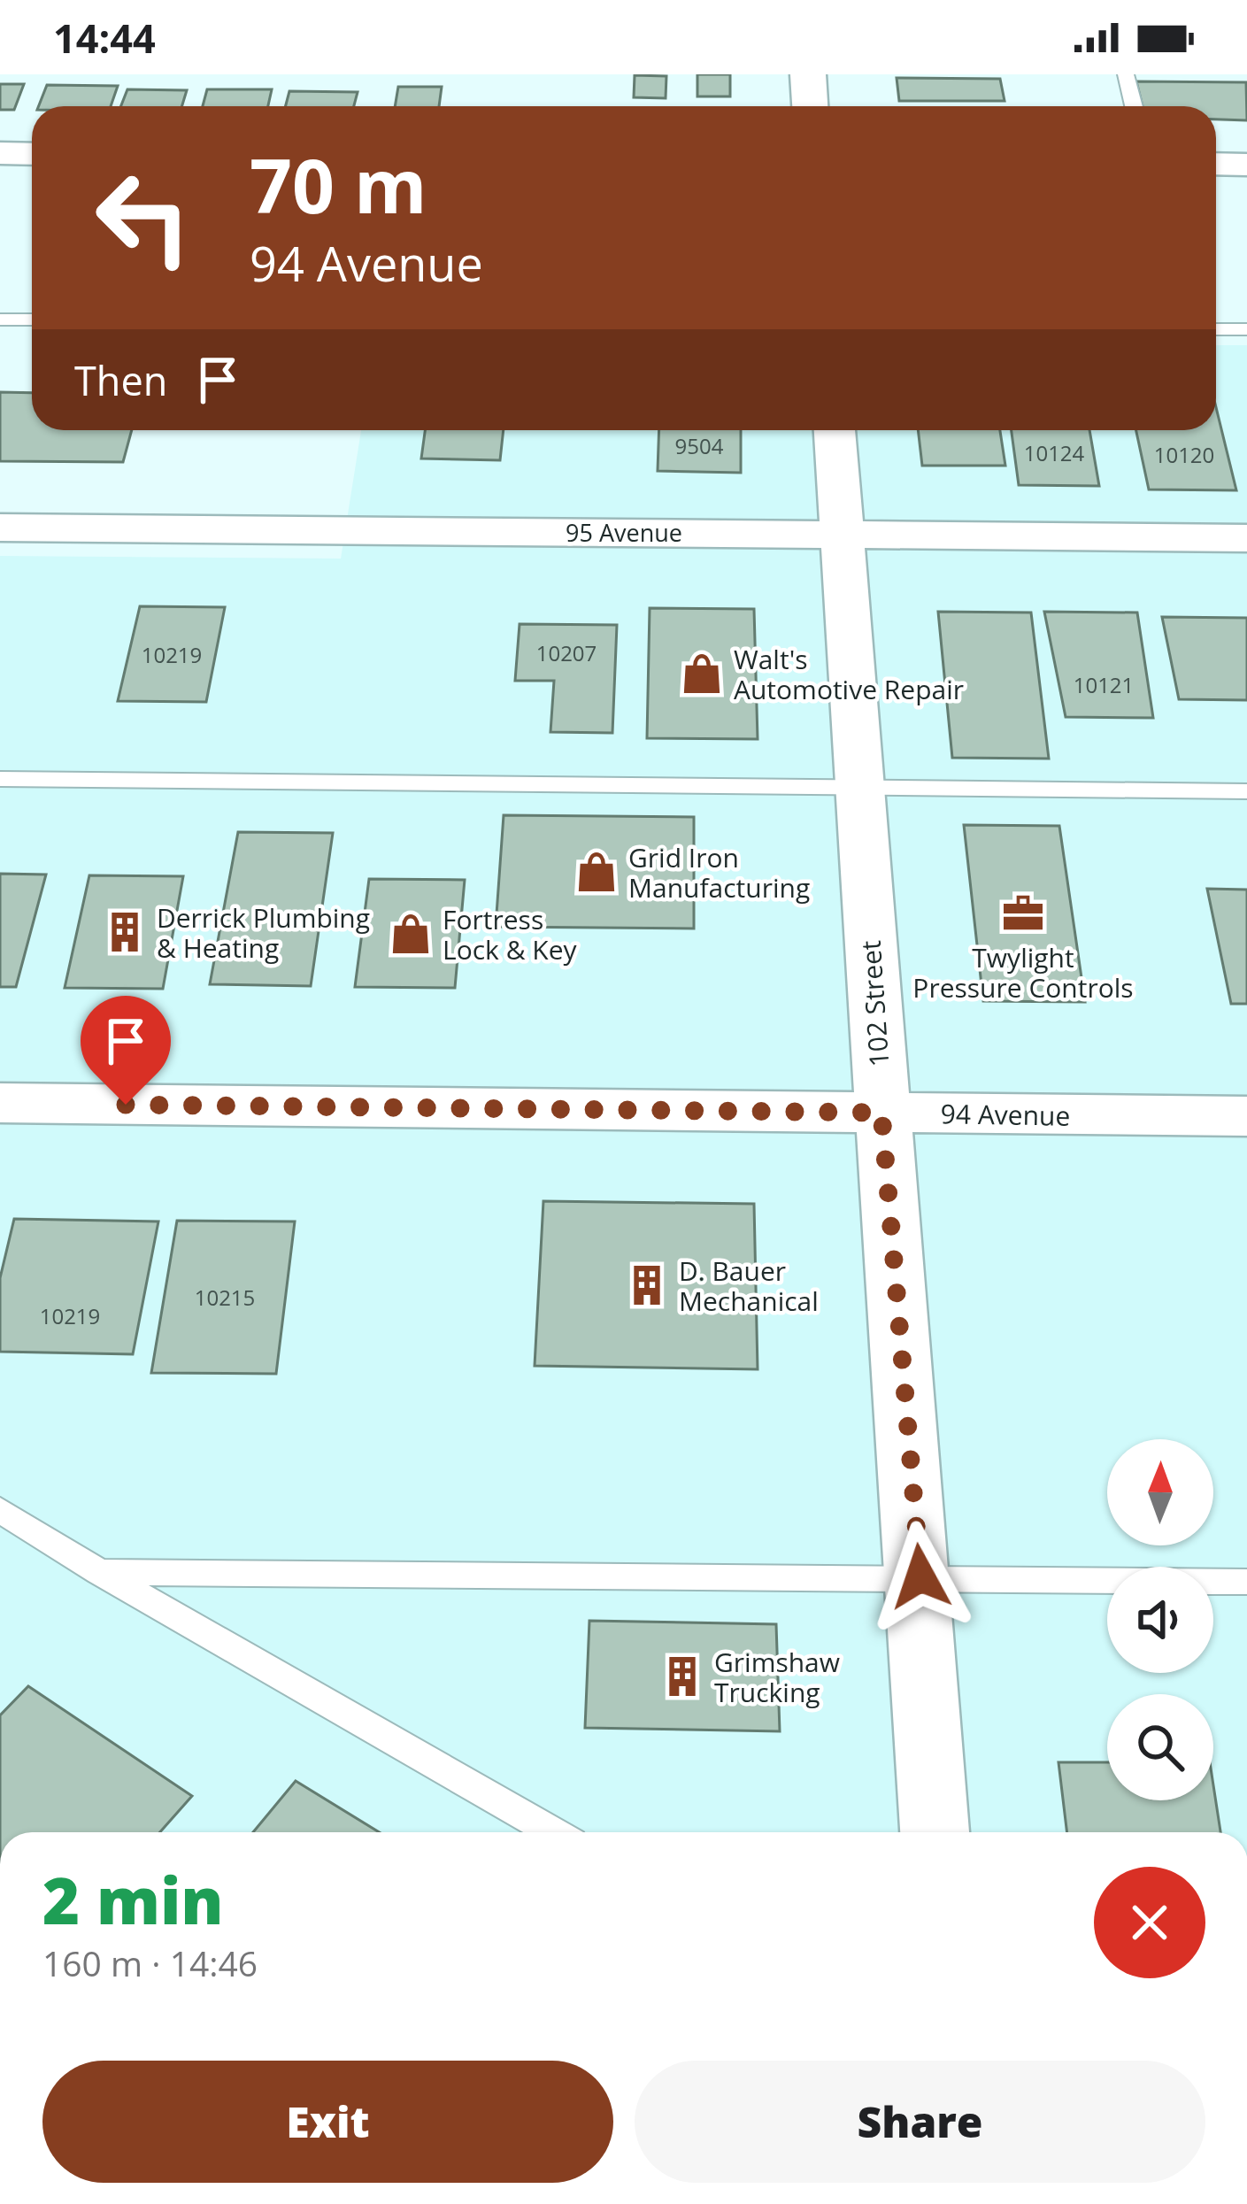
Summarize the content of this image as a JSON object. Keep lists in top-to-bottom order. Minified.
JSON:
{"streets":{"street":["95 Avenue","102 Street","94 Avenue"]},"crossings":[["95 Avenue","102 Street"],["102 Street","94 Avenue"]],"places":{"shop":["Walt's Automotive Repair","Grid Iron Manufacturing","Fortress Lock & Key"],"office":["Twylight Pressure Controls"],"building":["Derrick Plumbing & Heating","D. Bauer Mechanical","Grimshaw Trucking"]},"house_numbers":["9504","10124","10120","10207","10219","10121","10215","10219"],"north":"top","page":{"status":"14:44","turn":["70 m","94 Avenue"],"then":"Then","heading":["2 min","160 m · 14:46"],"buttons":["Exit","Share"]}}
